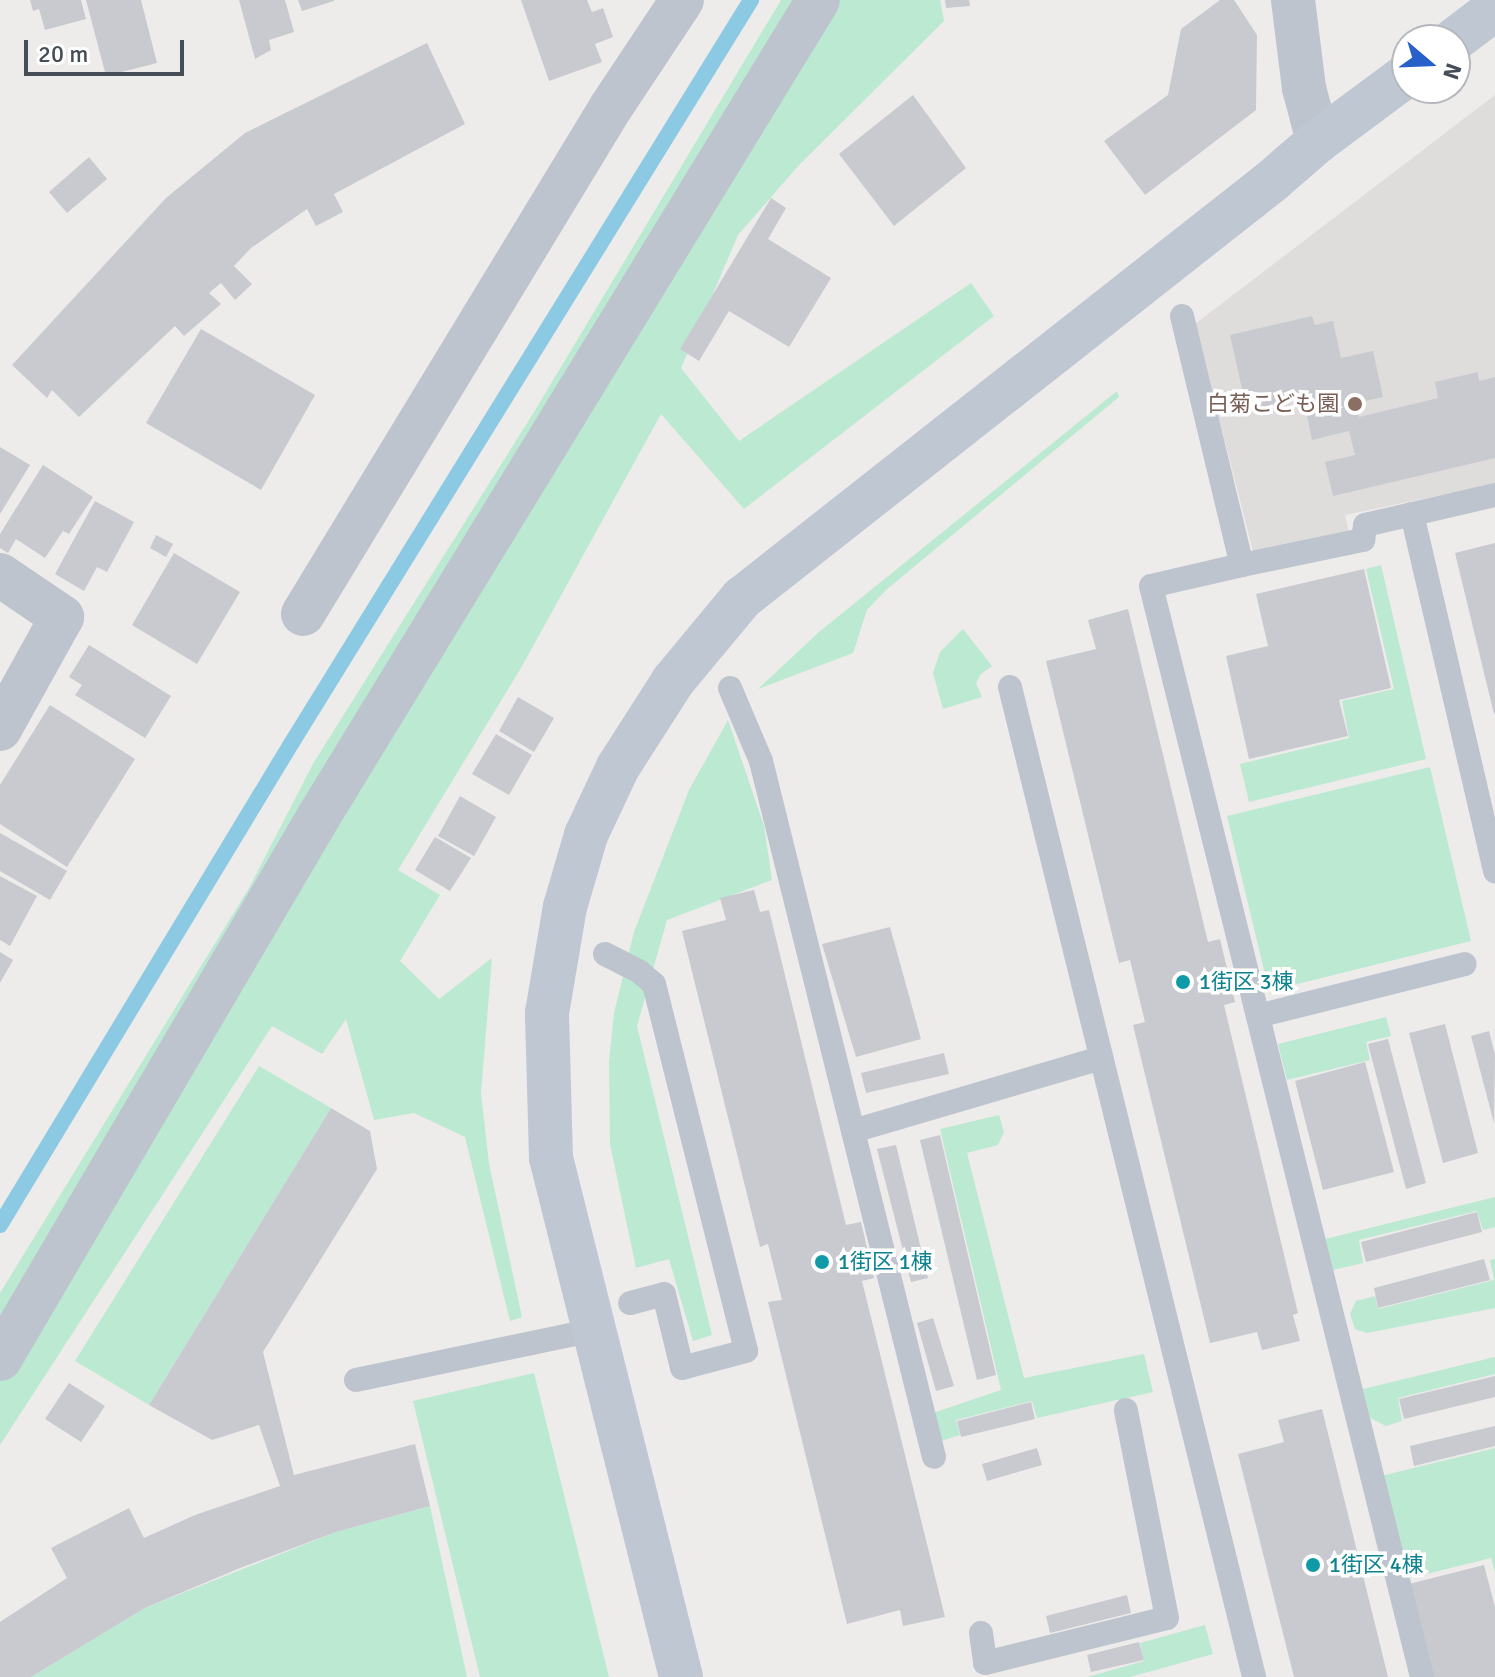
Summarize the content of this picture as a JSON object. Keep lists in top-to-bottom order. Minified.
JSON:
{"places":["白菊こども園","1街区 3棟","1街区 1棟","1街区 4棟"],"scale_bar":"20 m","north":"right"}
